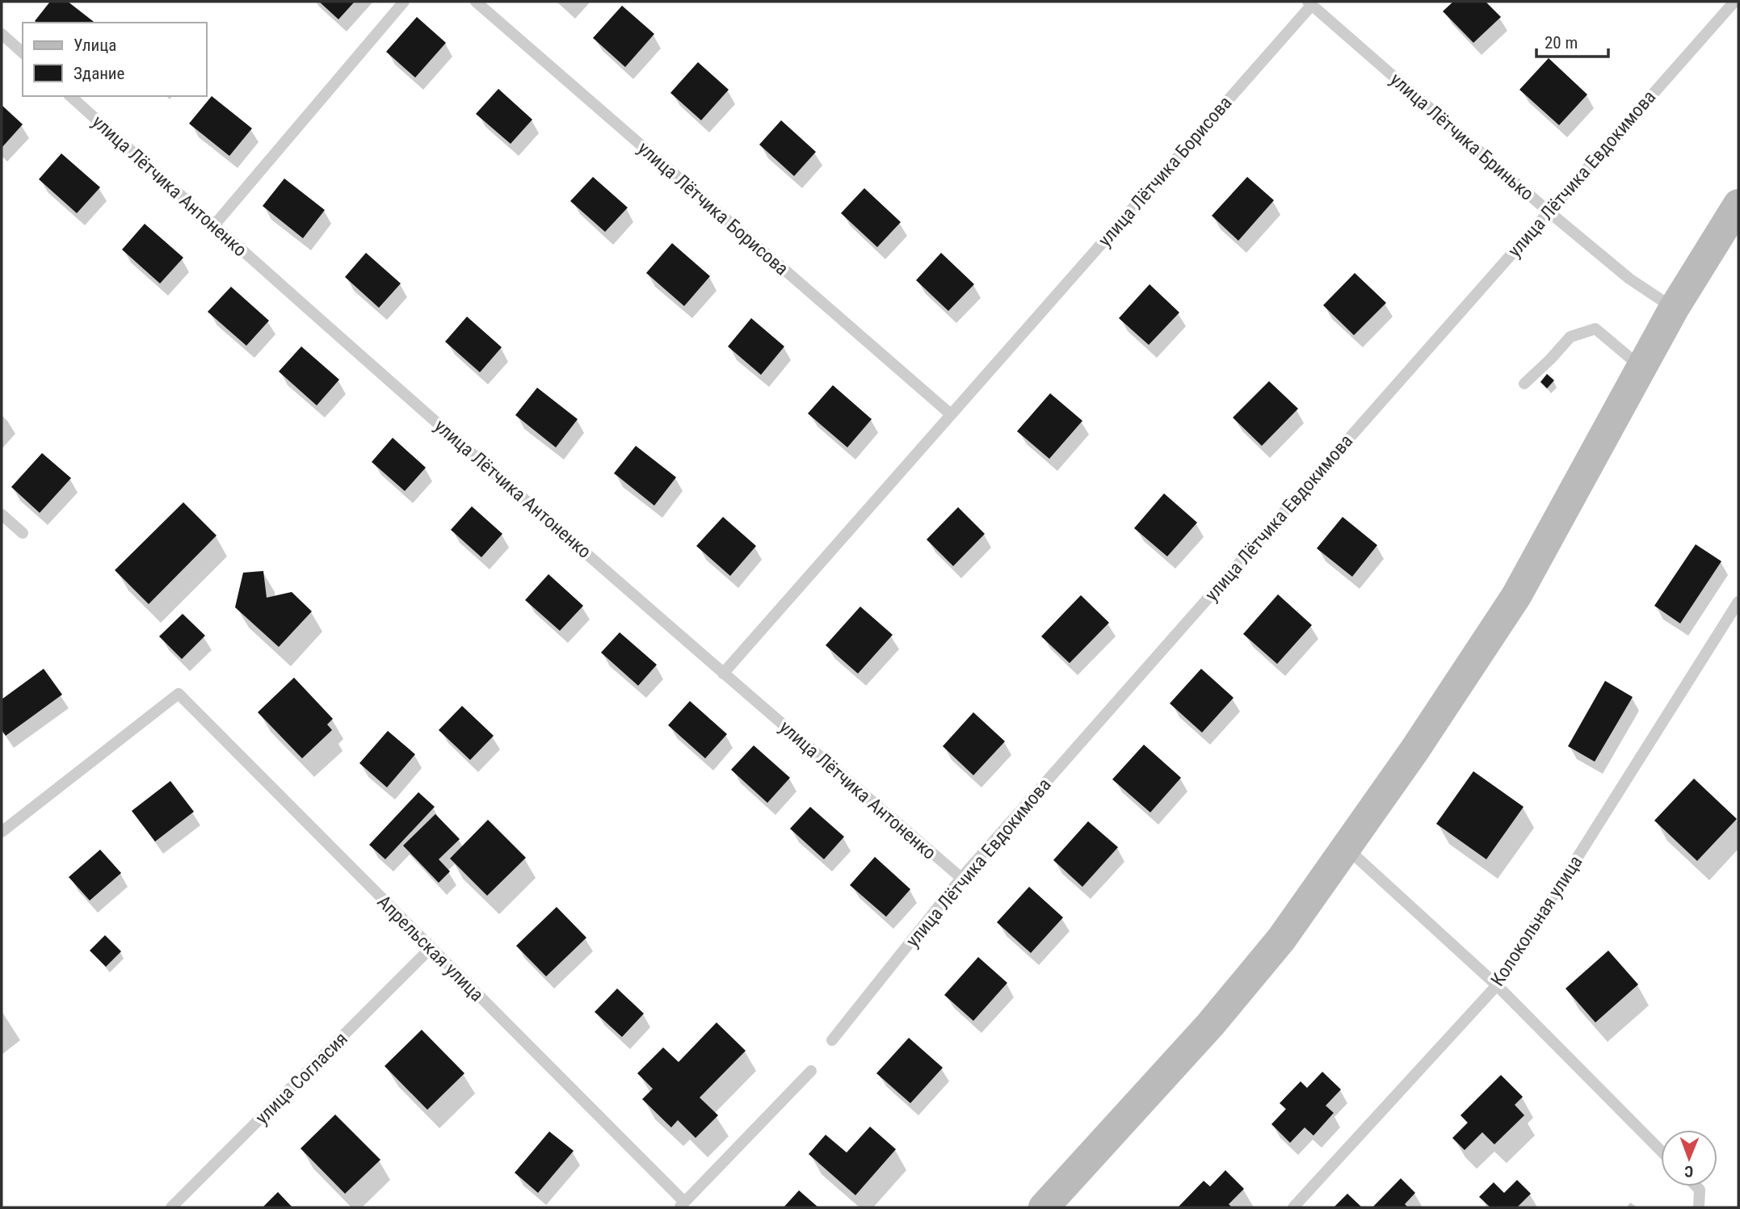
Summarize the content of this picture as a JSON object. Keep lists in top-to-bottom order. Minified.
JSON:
{"streets":{"lane":["улица Лётчика Бринько","улица Лётчика Борисова","улица Лётчика Евдокимова","улица Лётчика Антоненко","Колокольная улица","Апрельская улица","улица Согласия"]},"crossings":[["улица Лётчика Бринько","улица Лётчика Борисова"],["улица Лётчика Бринько","улица Лётчика Евдокимова"],["улица Лётчика Борисова","улица Лётчика Антоненко"],["улица Лётчика Евдокимова","улица Лётчика Антоненко"],["Апрельская улица","улица Согласия"]],"legend":["Улица","Здание"],"scale_bar":"20 m","north":"bottom"}
